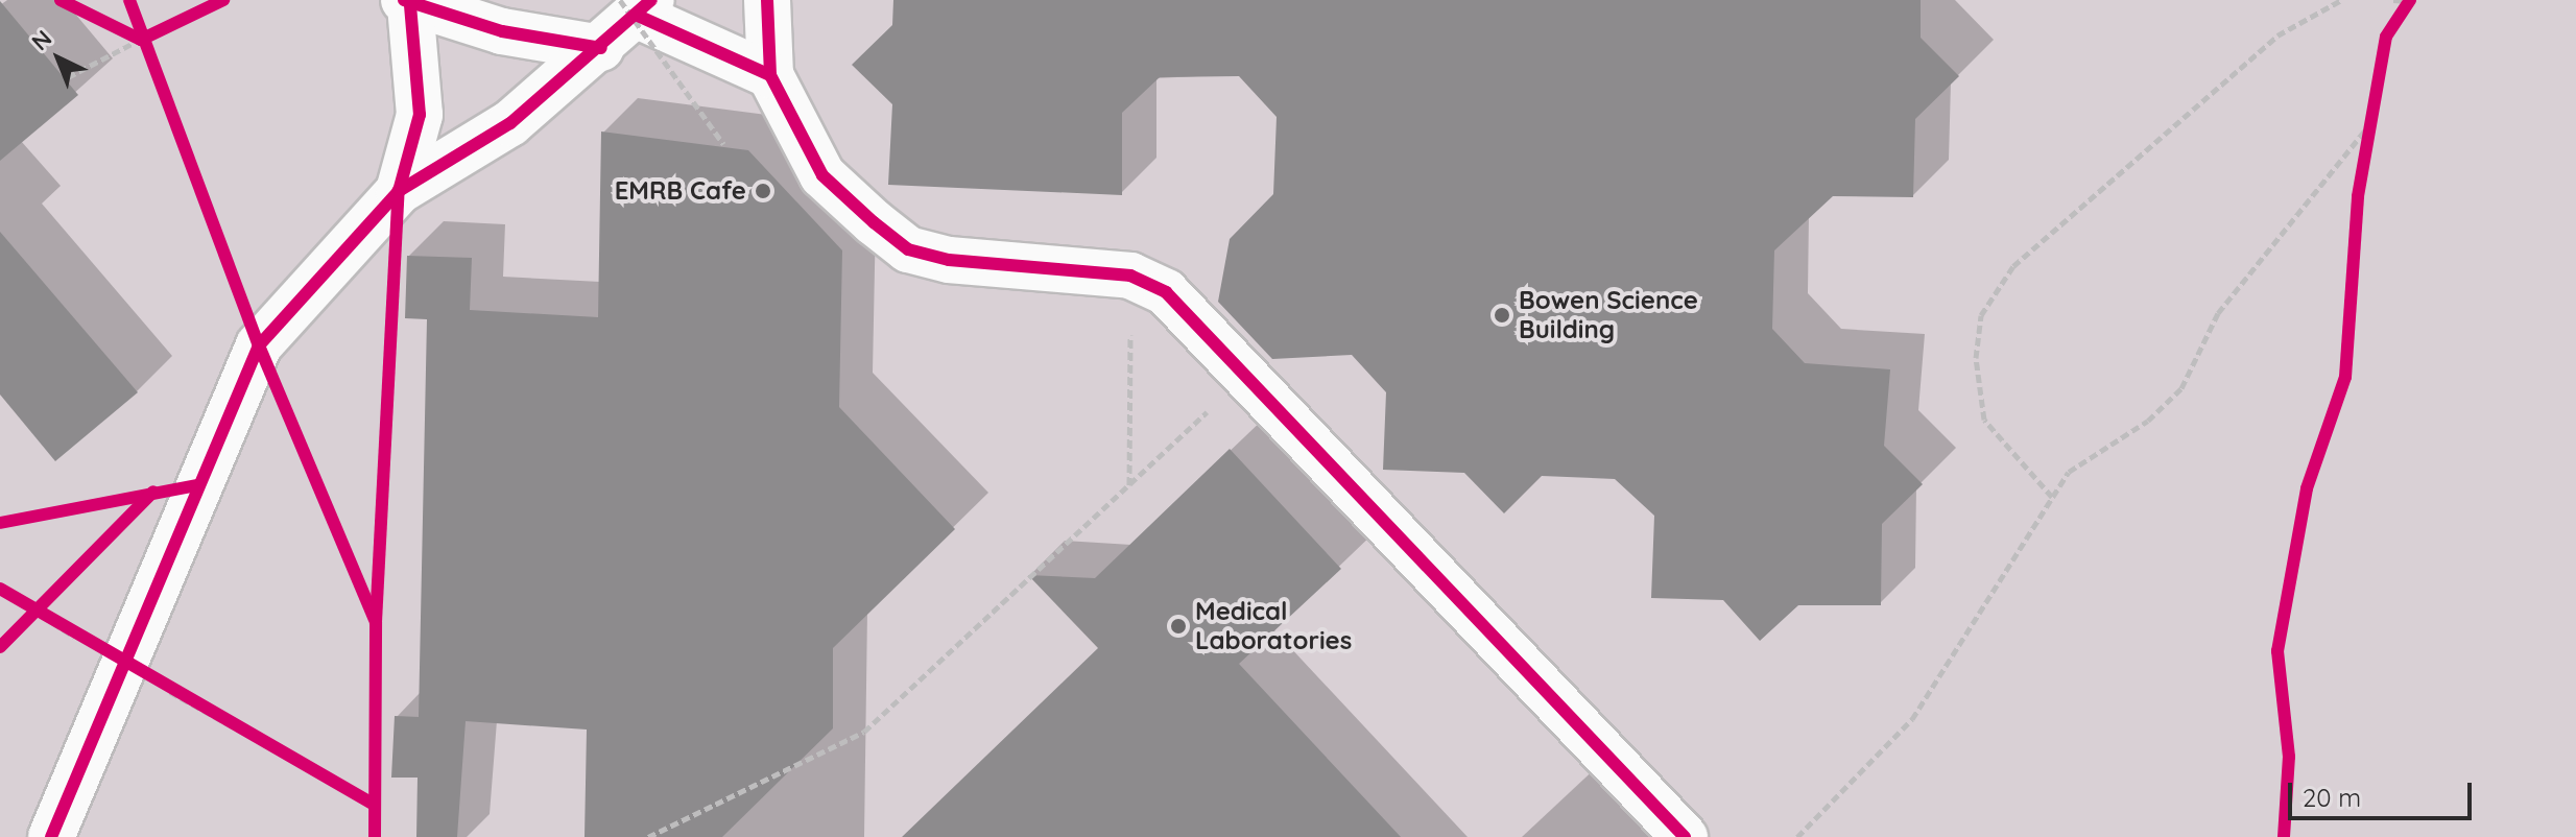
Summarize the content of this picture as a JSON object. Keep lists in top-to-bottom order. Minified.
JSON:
{"places":["EMRB Cafe","Bowen Science Building","Medical Laboratories"],"scale_bar":"20 m","north":"top left"}
